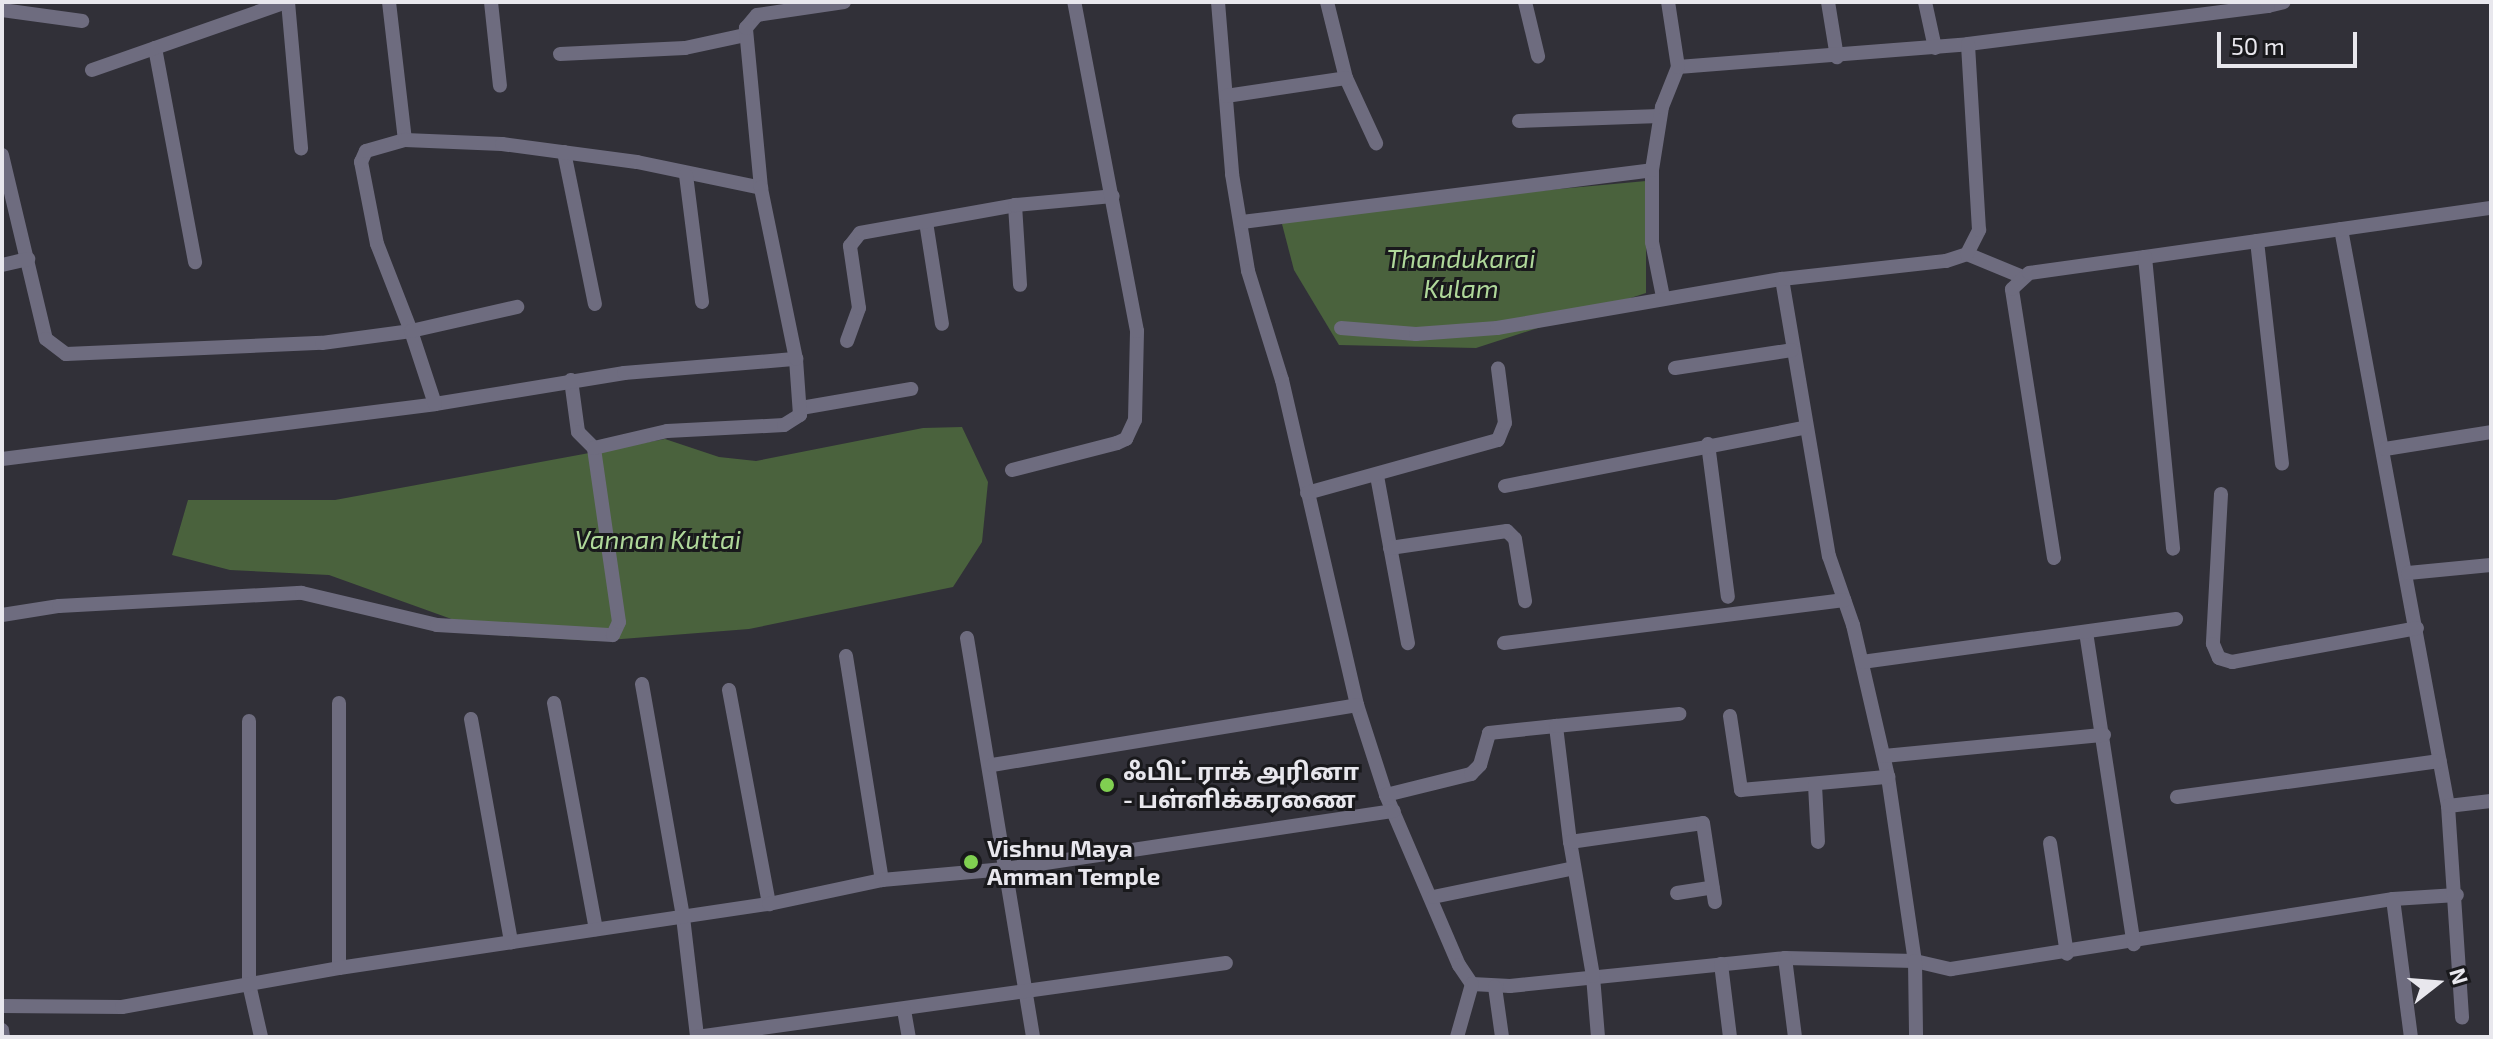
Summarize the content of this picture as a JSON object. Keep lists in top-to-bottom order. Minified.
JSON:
{"water":["Thandukarai Kulam","Vannan Kuttai"],"places":["ஃபிட் ராக் அரினா - பள்ளிக்கரணை","Vishnu Maya Amman Temple"],"scale_bar":"50 m","north":"right"}
